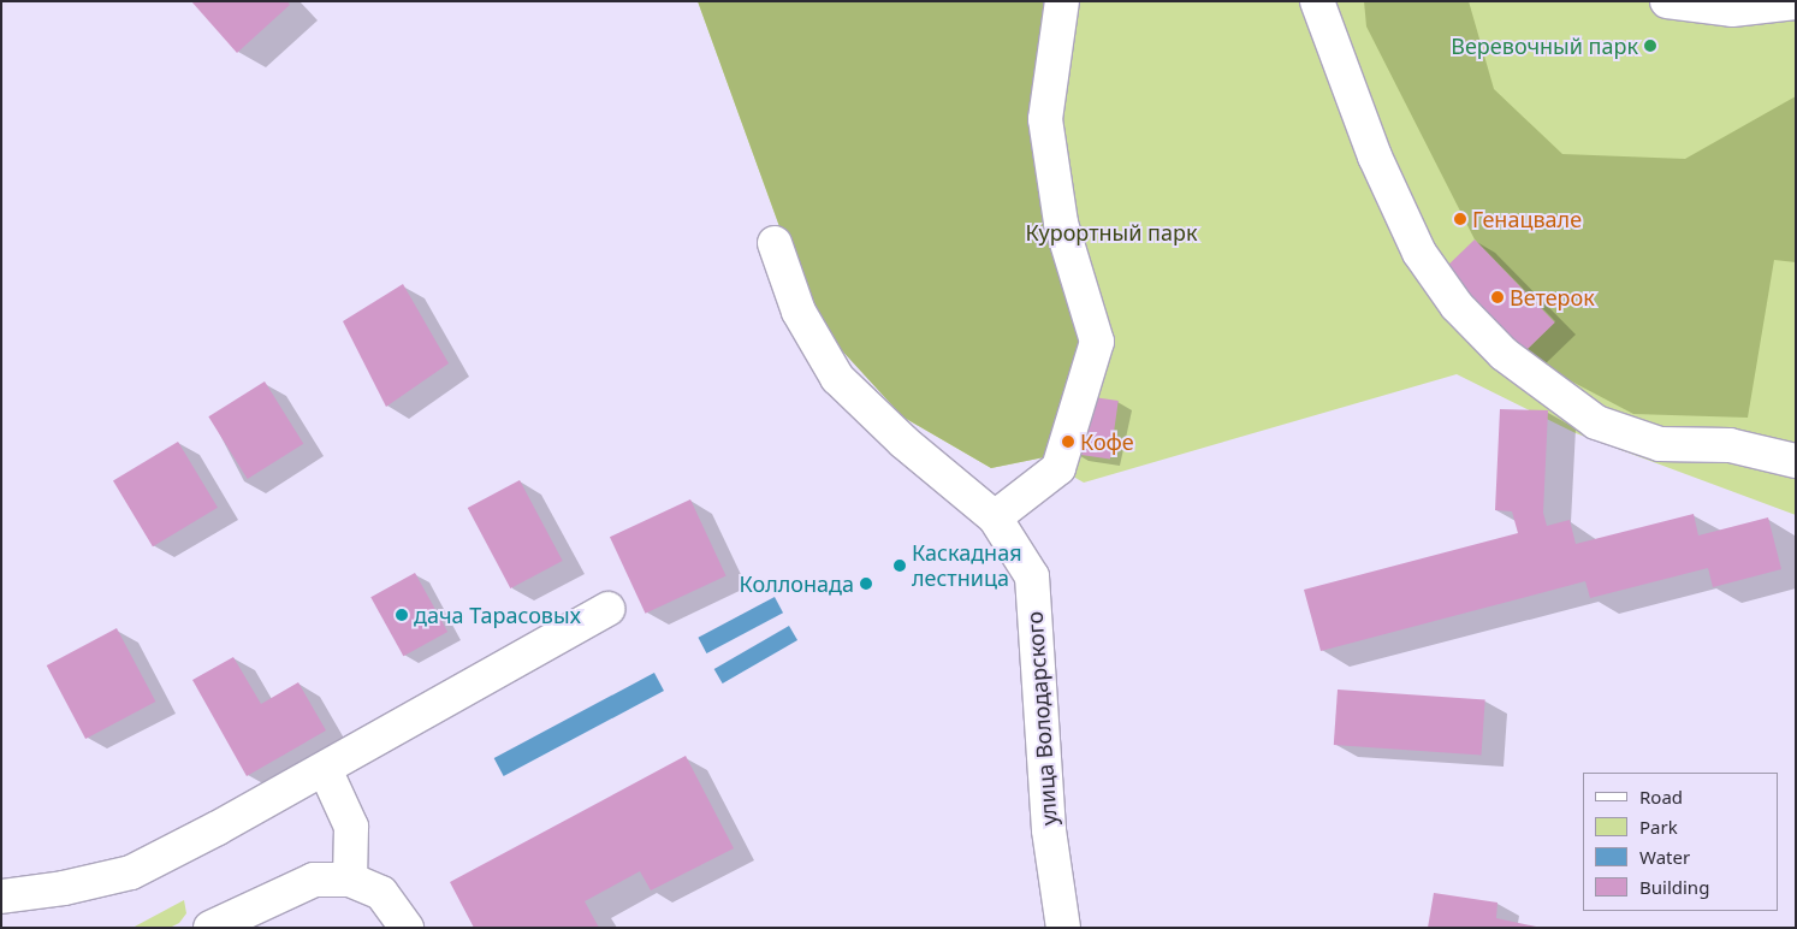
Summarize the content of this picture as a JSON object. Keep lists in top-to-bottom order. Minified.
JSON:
{"streets":{"street":["улица Володарского"]},"parks":["Курортный парк"],"places":["Веревочный парк","Генацвале","Ветерок","Кофе","Каскадная лестница","Коллонада","дача Тарасовых"],"legend":["Road","Park","Water","Building"]}
